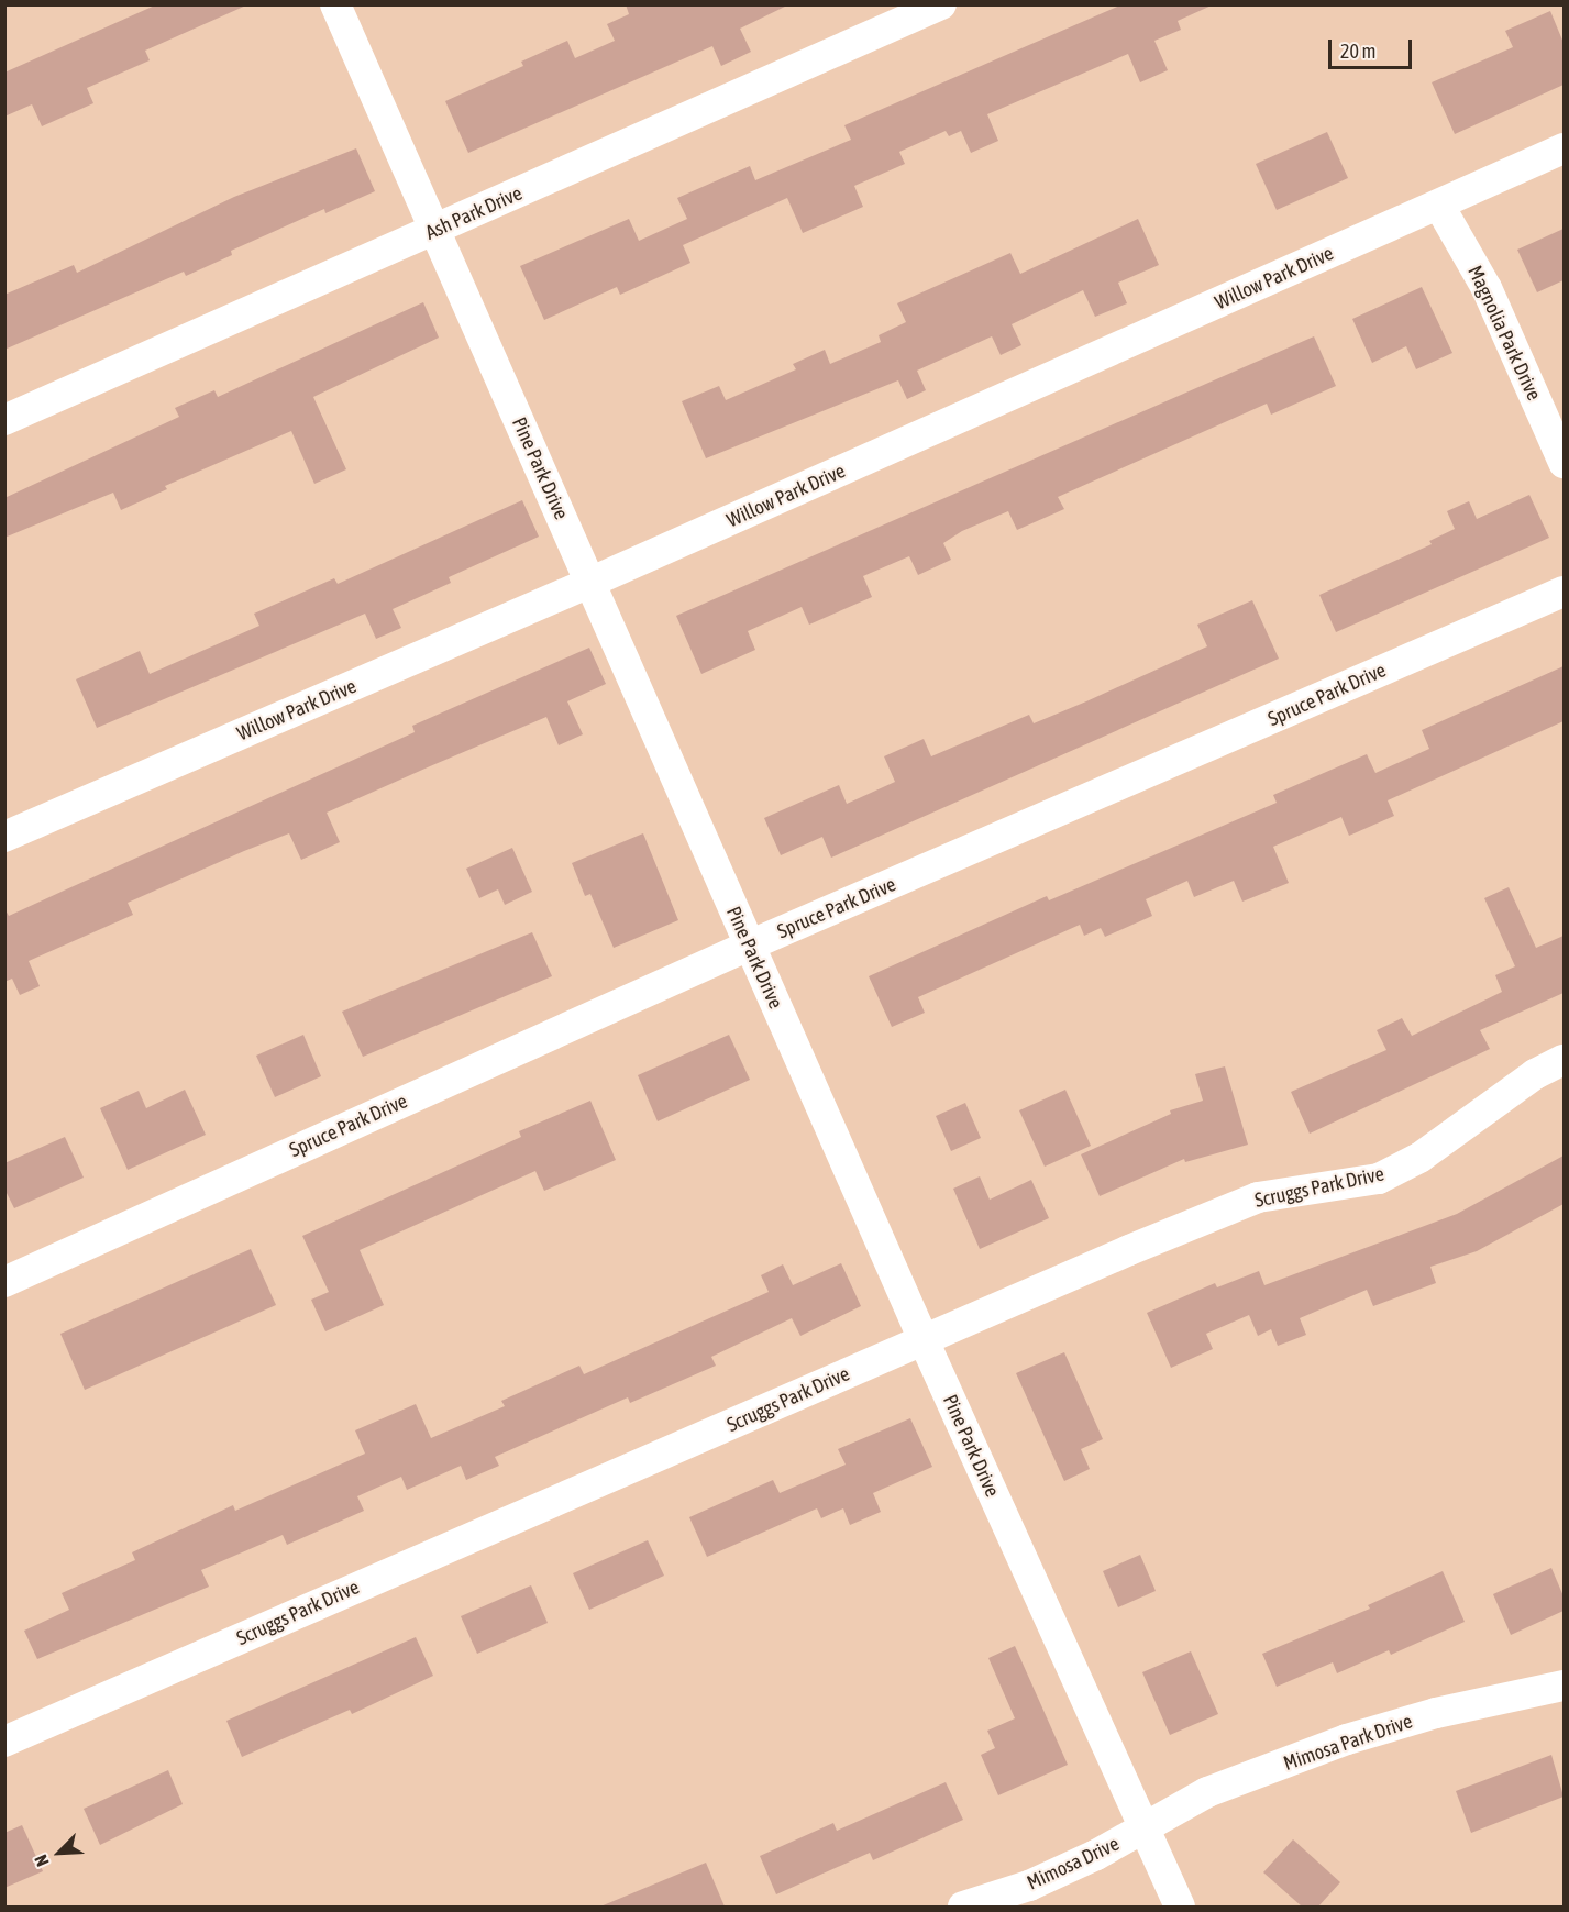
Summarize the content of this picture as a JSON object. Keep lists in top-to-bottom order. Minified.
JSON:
{"streets":{"street":["Ash Park Drive","Willow Park Drive","Magnolia Park Drive","Pine Park Drive","Spruce Park Drive","Scruggs Park Drive","Mimosa Park Drive","Mimosa Drive"]},"crossings":[["Ash Park Drive","Pine Park Drive"],["Willow Park Drive","Magnolia Park Drive"],["Willow Park Drive","Pine Park Drive"],["Pine Park Drive","Spruce Park Drive"],["Pine Park Drive","Scruggs Park Drive"],["Pine Park Drive","Mimosa Park Drive"],["Pine Park Drive","Mimosa Drive"],["Mimosa Park Drive","Mimosa Drive"]],"scale_bar":"20 m","north":"bottom left"}
